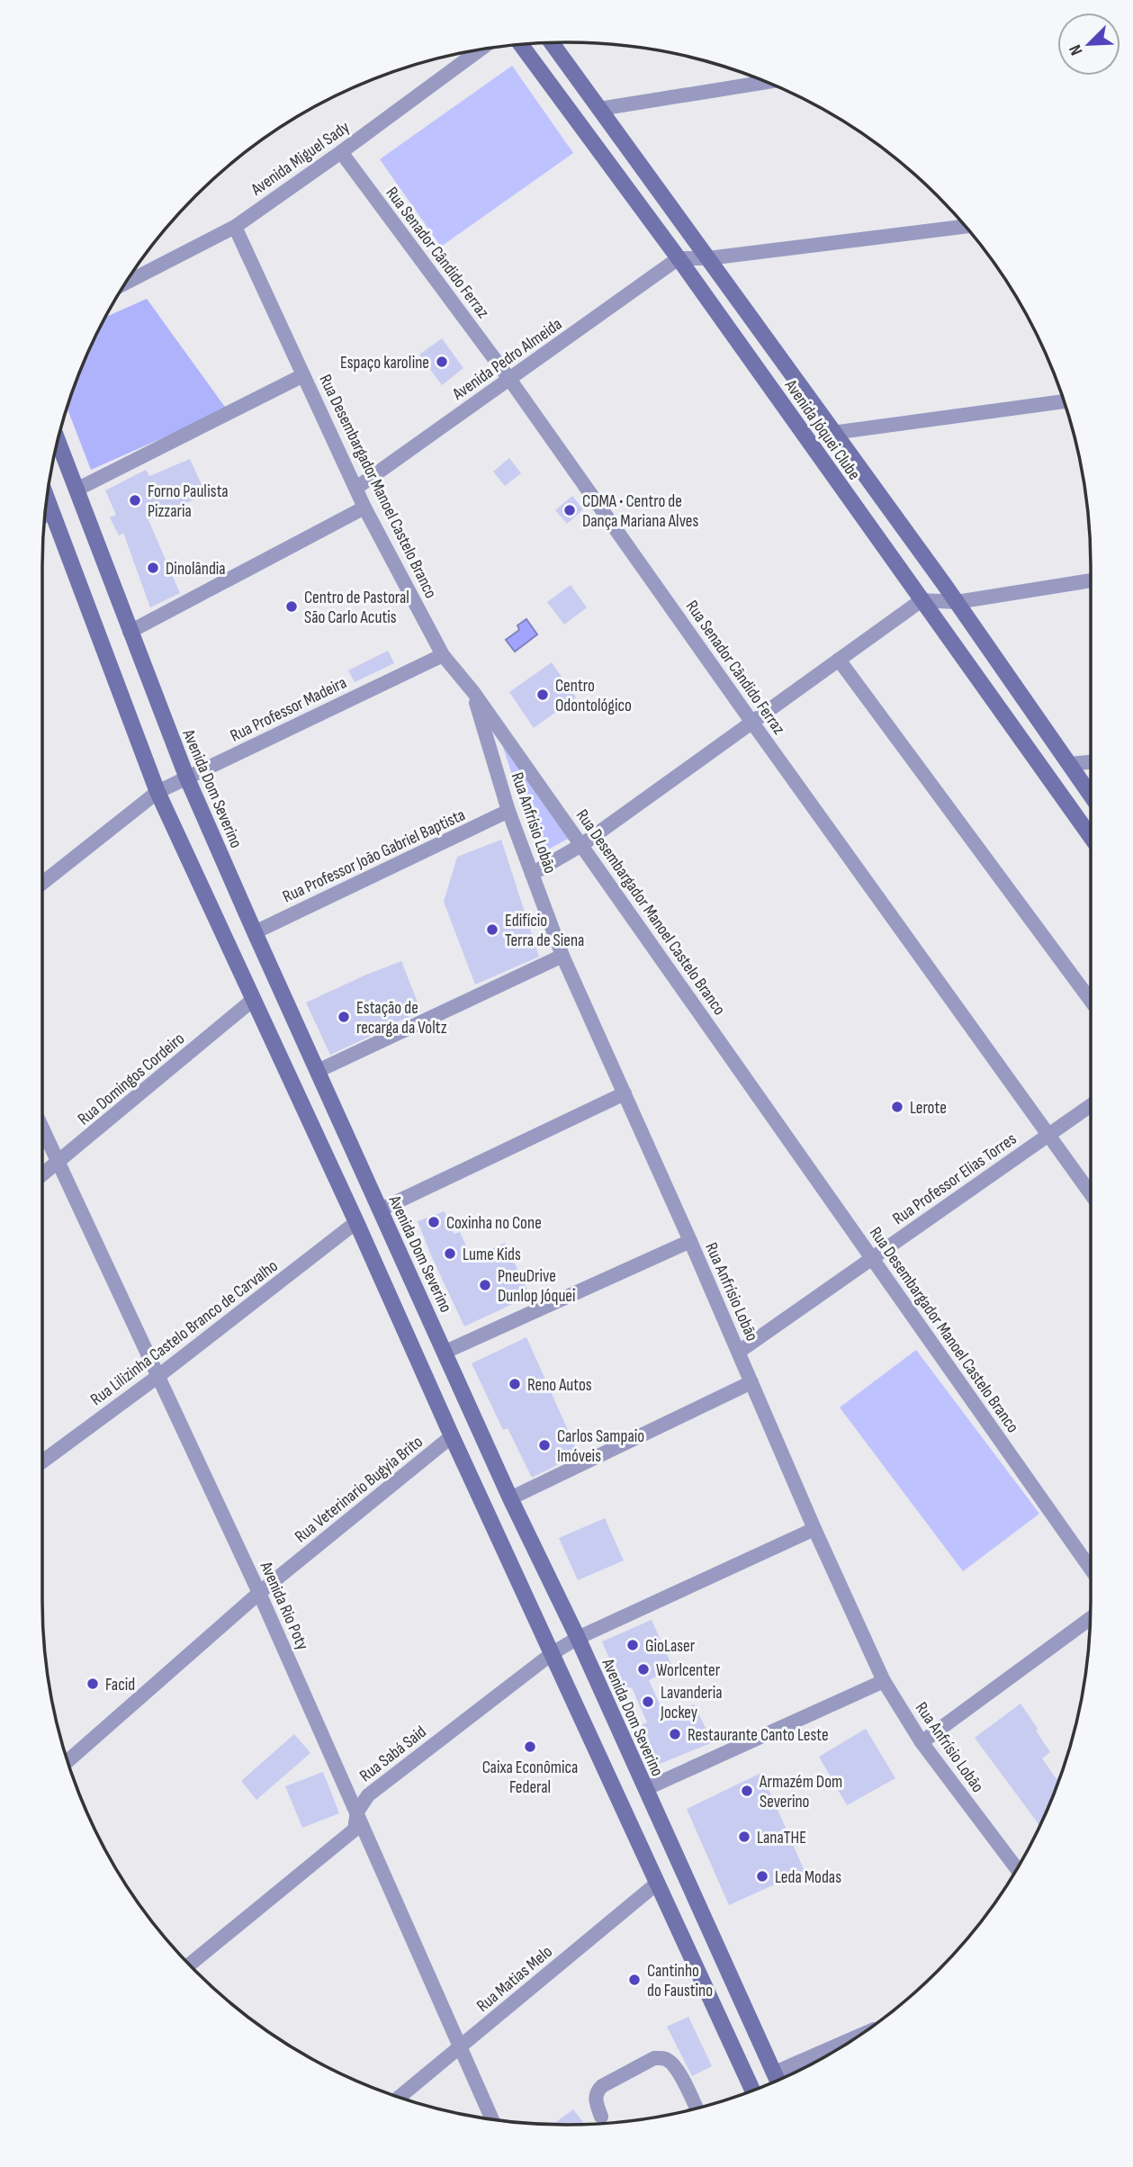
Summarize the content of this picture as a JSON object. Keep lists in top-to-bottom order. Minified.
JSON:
{"streets":{"main road":["Avenida Jóquei Clube","Avenida Dom Severino"],"street":["Avenida Miguel Sady","Rua Senador Cândido Ferraz","Avenida Pedro Almeida","Rua Desembargador Manoel Castelo Branco","Rua Professor Madeira","Rua Anfrísio Lobão","Rua Professor João Gabriel Baptista","Rua Domingos Cordeiro","Rua Professor Elias Torres","Rua Lilizinha Castelo Branco de Carvalho","Rua Veterinario Bugyia Brito","Avenida Rio Poty","Rua Sabá Said","Rua Matias Melo"]},"crossings":[["Avenida Miguel Sady","Rua Senador Cândido Ferraz"],["Avenida Miguel Sady","Rua Desembargador Manoel Castelo Branco"],["Rua Senador Cândido Ferraz","Avenida Pedro Almeida"],["Rua Senador Cândido Ferraz","Rua Professor Elias Torres"],["Avenida Pedro Almeida","Avenida Jóquei Clube"],["Avenida Pedro Almeida","Rua Desembargador Manoel Castelo Branco"],["Rua Desembargador Manoel Castelo Branco","Rua Professor Madeira"],["Rua Desembargador Manoel Castelo Branco","Rua Anfrísio Lobão"],["Rua Desembargador Manoel Castelo Branco","Rua Professor Elias Torres"],["Rua Professor Madeira","Avenida Dom Severino"],["Avenida Dom Severino","Rua Professor João Gabriel Baptista"],["Avenida Dom Severino","Rua Sabá Said"],["Rua Anfrísio Lobão","Rua Professor João Gabriel Baptista"],["Rua Anfrísio Lobão","Rua Professor Elias Torres"],["Rua Anfrísio Lobão","Rua Sabá Said"],["Rua Domingos Cordeiro","Avenida Rio Poty"],["Rua Lilizinha Castelo Branco de Carvalho","Avenida Rio Poty"],["Rua Veterinario Bugyia Brito","Avenida Rio Poty"],["Avenida Rio Poty","Rua Sabá Said"],["Avenida Rio Poty","Rua Matias Melo"]],"places":["Espaço karoline","Forno Paulista Pizzaria","CDMA • Centro de Dança Mariana Alves","Dinolândia","Centro de Pastoral São Carlo Acutis","Centro Odontológico","Edifício Terra de Siena","Estação de recarga da Voltz","Lerote","Coxinha no Cone","Lume Kids","PneuDrive Dunlop Jóquei","Reno Autos","Carlos Sampaio Imóveis","GioLaser","Worlcenter","Facid","Lavanderia Jockey","Restaurante Canto Leste","Caixa Econômica Federal","Armazém Dom Severino","LanaTHE","Leda Modas","Cantinho do Faustino"],"north":"bottom left"}
